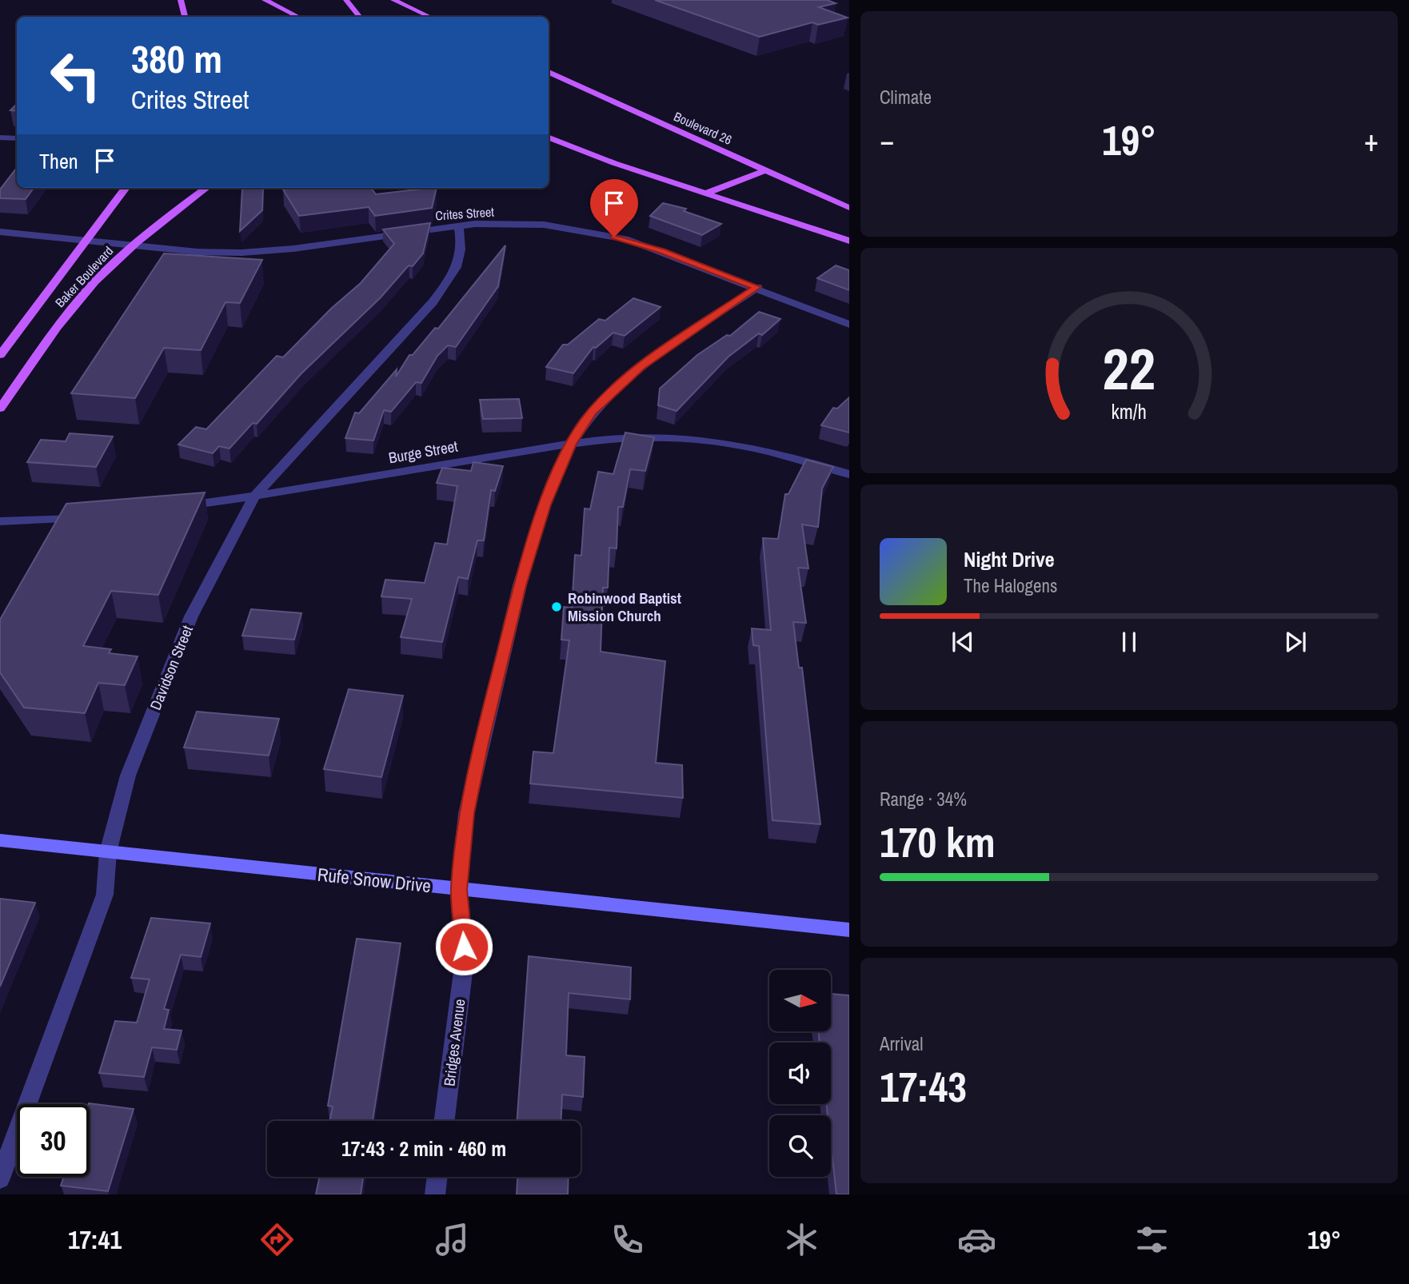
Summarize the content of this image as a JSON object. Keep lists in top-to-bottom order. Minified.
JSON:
{"streets":{"main road":["Boulevard 26","Baker Boulevard","Rufe Snow Drive"],"street":["Crites Street","Burge Street","Davidson Street","Bridges Avenue"]},"crossings":[["Crites Street","Baker Boulevard"],["Crites Street","Davidson Street"],["Crites Street","Bridges Avenue"],["Burge Street","Davidson Street"],["Burge Street","Bridges Avenue"],["Davidson Street","Rufe Snow Drive"],["Rufe Snow Drive","Bridges Avenue"]],"places":["Robinwood Baptist Mission Church"],"north":"right","page":{"tile":["Climate",["Range · 34%","170 km"],["Arrival","17:43"]],"turn":["380 m","Crites Street"],"heat":["−","19°","+"],"then":"Then","song":["Night Drive","The Halogens"],"limit":"30","trip":"17:43 · 2 min · 460 m","tabs":["17:41","19°"],"gauge":["22","km/h"]}}
